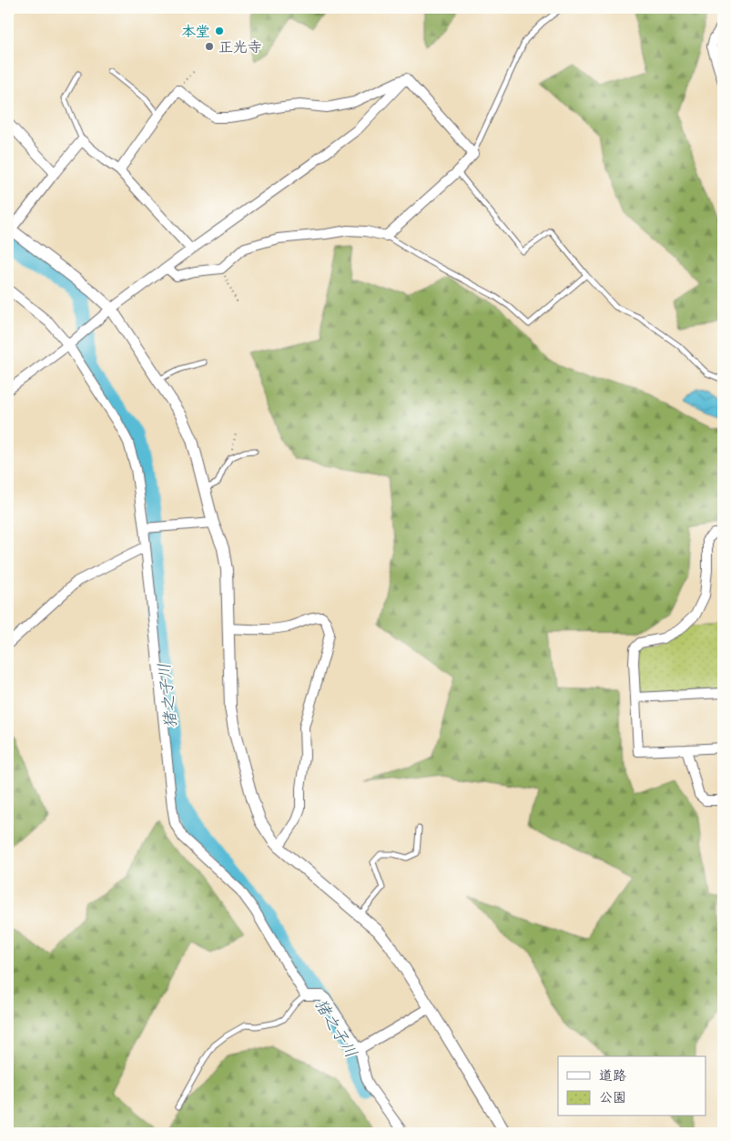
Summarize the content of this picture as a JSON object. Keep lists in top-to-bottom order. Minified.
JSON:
{"water":["猪之子川"],"places":["本堂","正光寺"],"legend":["道路","公園"]}
